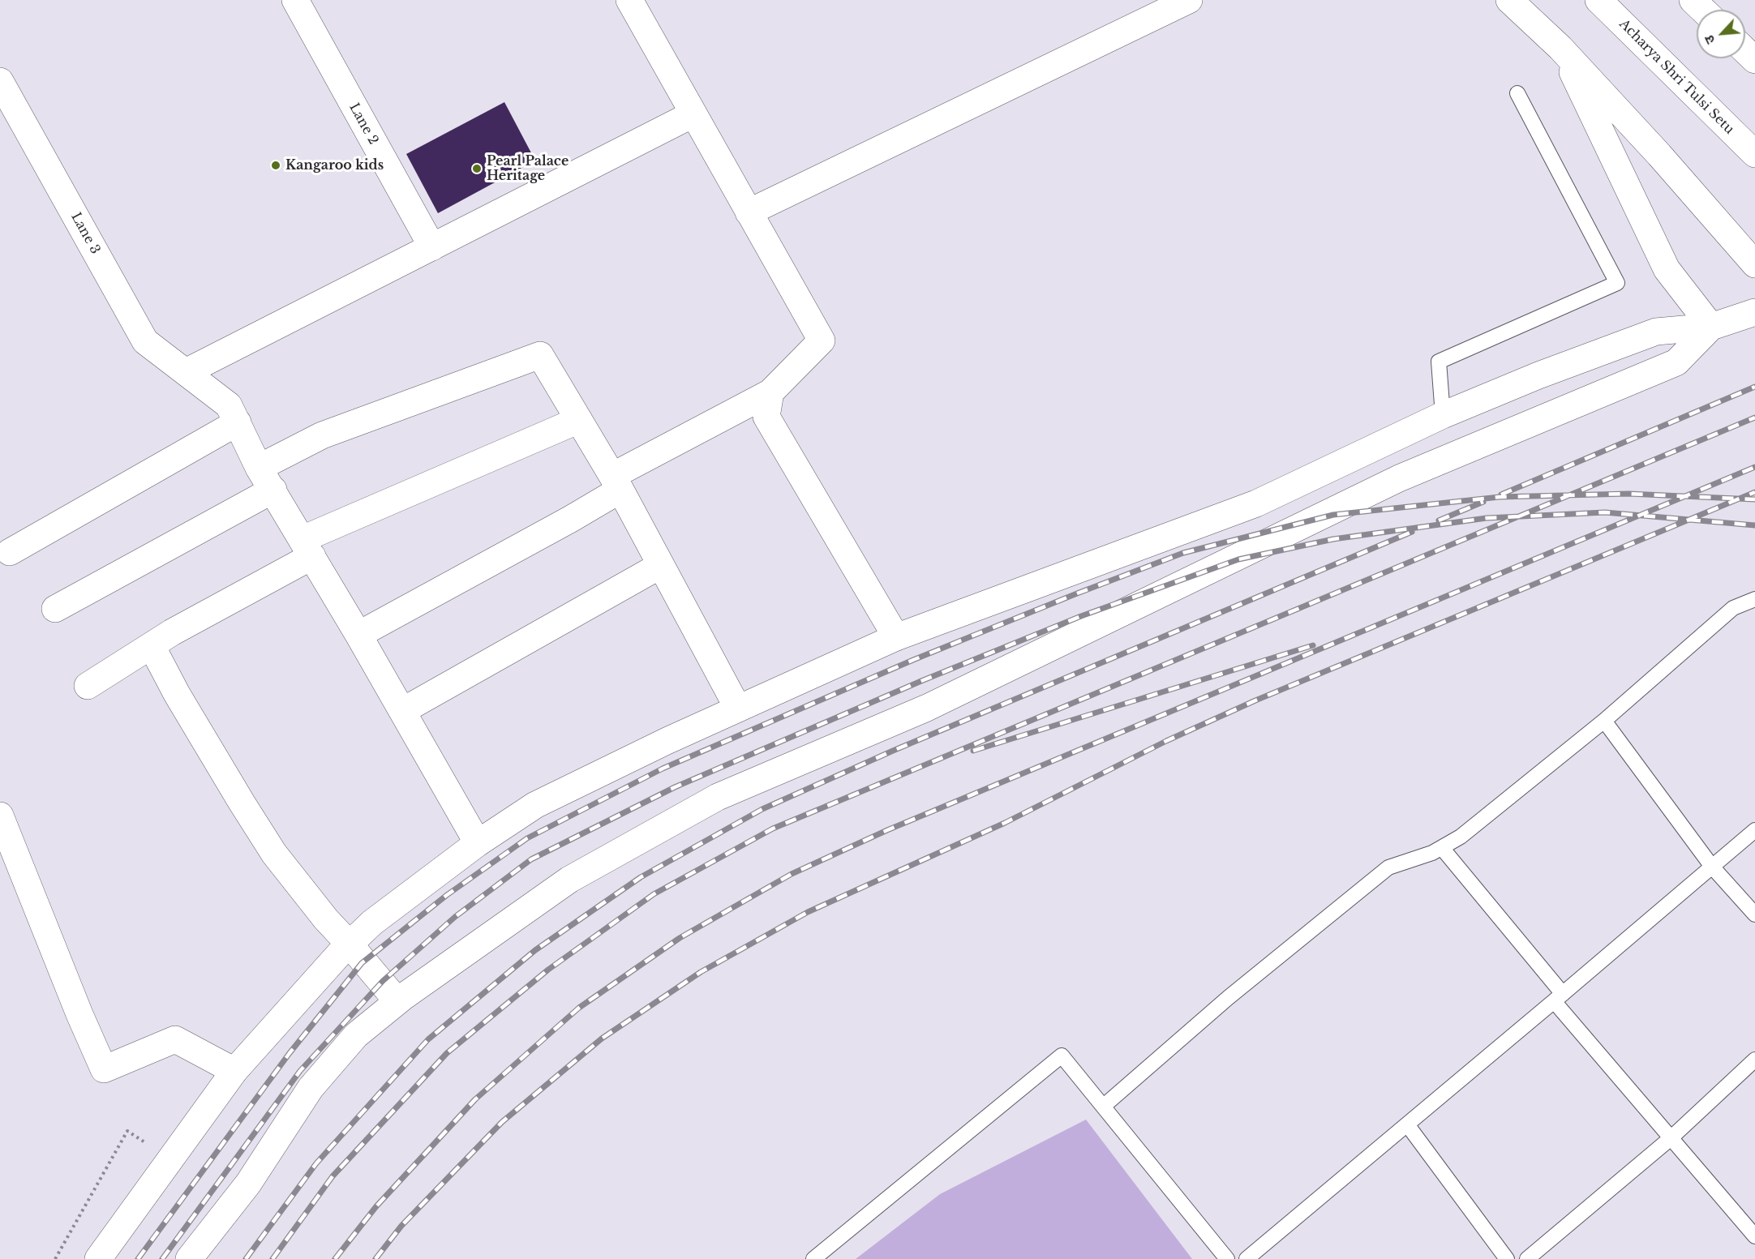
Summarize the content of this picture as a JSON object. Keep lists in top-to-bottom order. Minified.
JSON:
{"streets":{"main road":["Acharya Shri Tulsi Setu","Lane 2","Lane 3"]},"places":["Kangaroo kids","Pearl Palace Heritage"],"north":"bottom left"}
